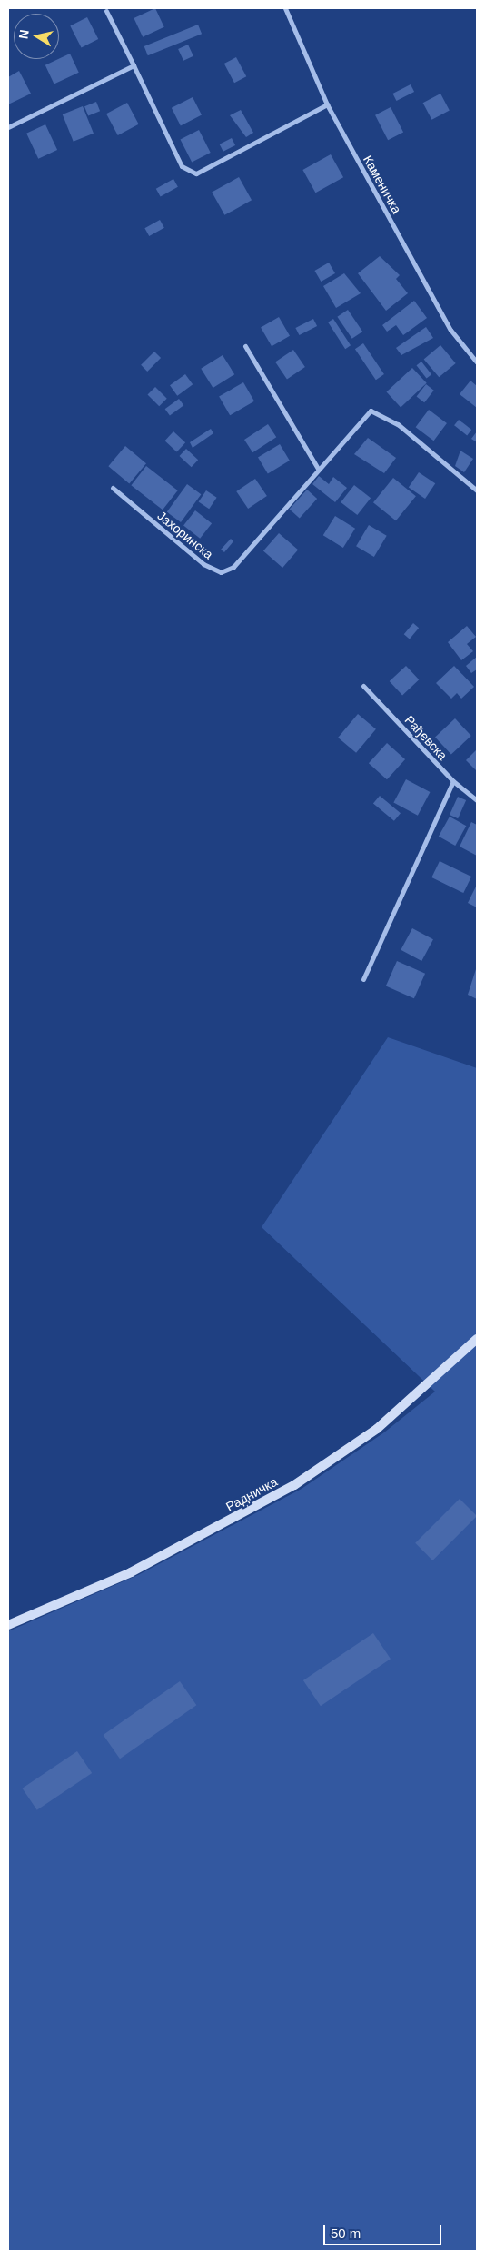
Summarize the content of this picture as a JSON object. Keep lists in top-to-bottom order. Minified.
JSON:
{"streets":{"street":["Каменичка","Јахоринска","Рађевска","Радничка"]},"scale_bar":"50 m","north":"left"}
